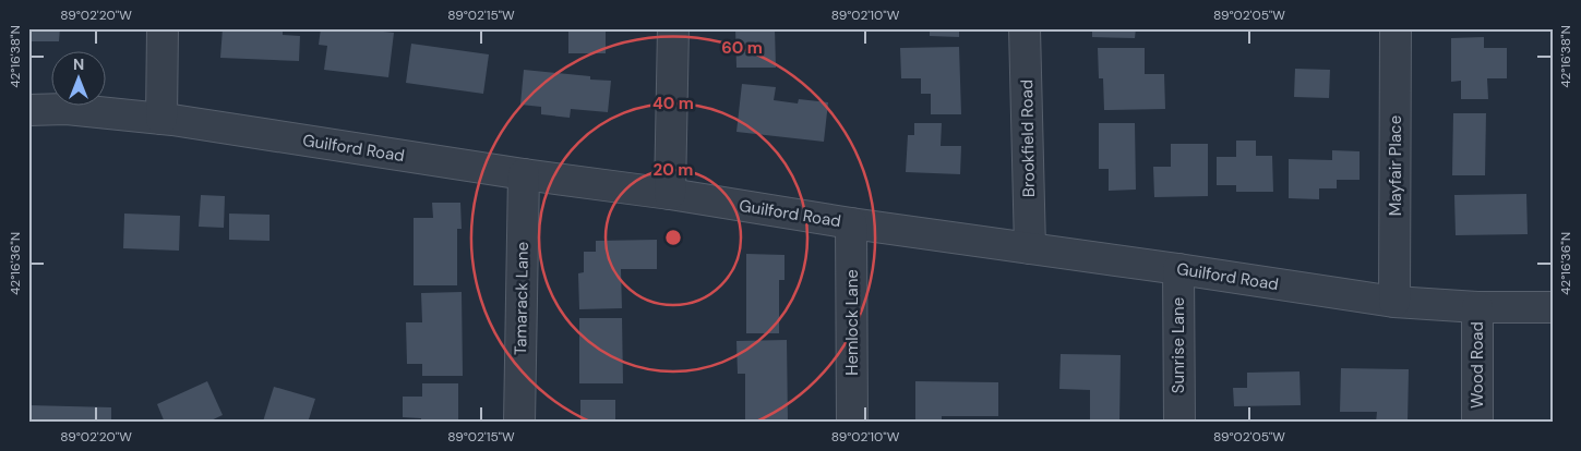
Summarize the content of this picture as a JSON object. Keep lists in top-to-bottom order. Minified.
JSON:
{"streets":{"street":["Brookfield Road","Guilford Road","Mayfair Place","Tamarack Lane","Hemlock Lane","Sunrise Lane","Wood Road"]},"crossings":[["Brookfield Road","Guilford Road"],["Guilford Road","Mayfair Place"],["Guilford Road","Tamarack Lane"],["Guilford Road","Hemlock Lane"],["Guilford Road","Sunrise Lane"],["Guilford Road","Wood Road"]],"north":"top","coordinates":["89°02'20\"W","89°02'15\"W","89°02'10\"W","89°02'05\"W","42°16'38\"N","42°16'36\"N"],"rings":["60 m","40 m","20 m"]}
